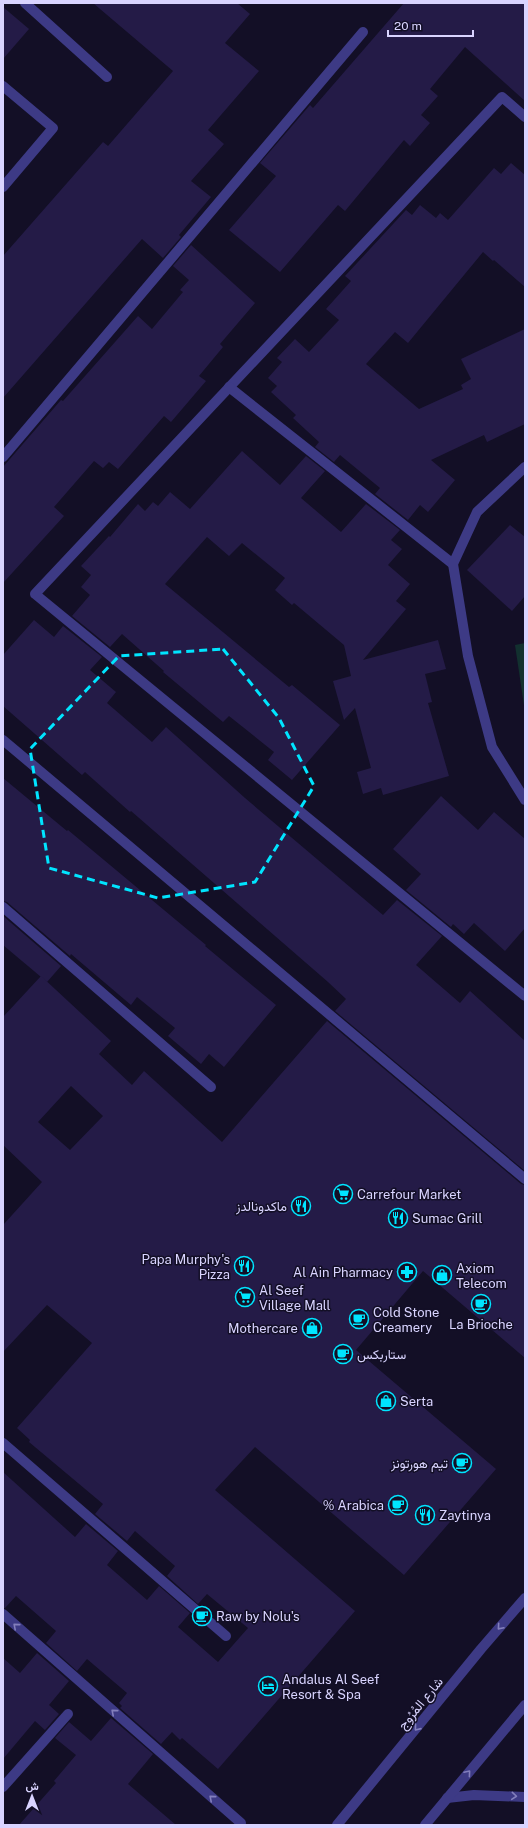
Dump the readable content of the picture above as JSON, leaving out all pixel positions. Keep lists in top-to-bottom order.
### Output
{
  "streets": {
    "street": ["شارع المُرُوج"]
  },
  "places": {
    "supermarket": ["Carrefour Market", "Al Seef Village Mall"],
    "restaurant": [
      "ماكدونالدز",
      "Sumac Grill",
      "Papa Murphy's Pizza",
      "Zaytinya"
    ],
    "pharmacy": ["Al Ain Pharmacy"],
    "shop": ["Axiom Telecom", "Mothercare", "Serta"],
    "cafe": [
      "La Brioche",
      "Cold Stone Creamery",
      "ستاربكس",
      "تيم هورتونز",
      "% Arabica",
      "Raw by Nolu's"
    ],
    "hotel": ["Andalus Al Seef Resort & Spa"]
  },
  "scale_bar": "20 m",
  "north": "top"
}
